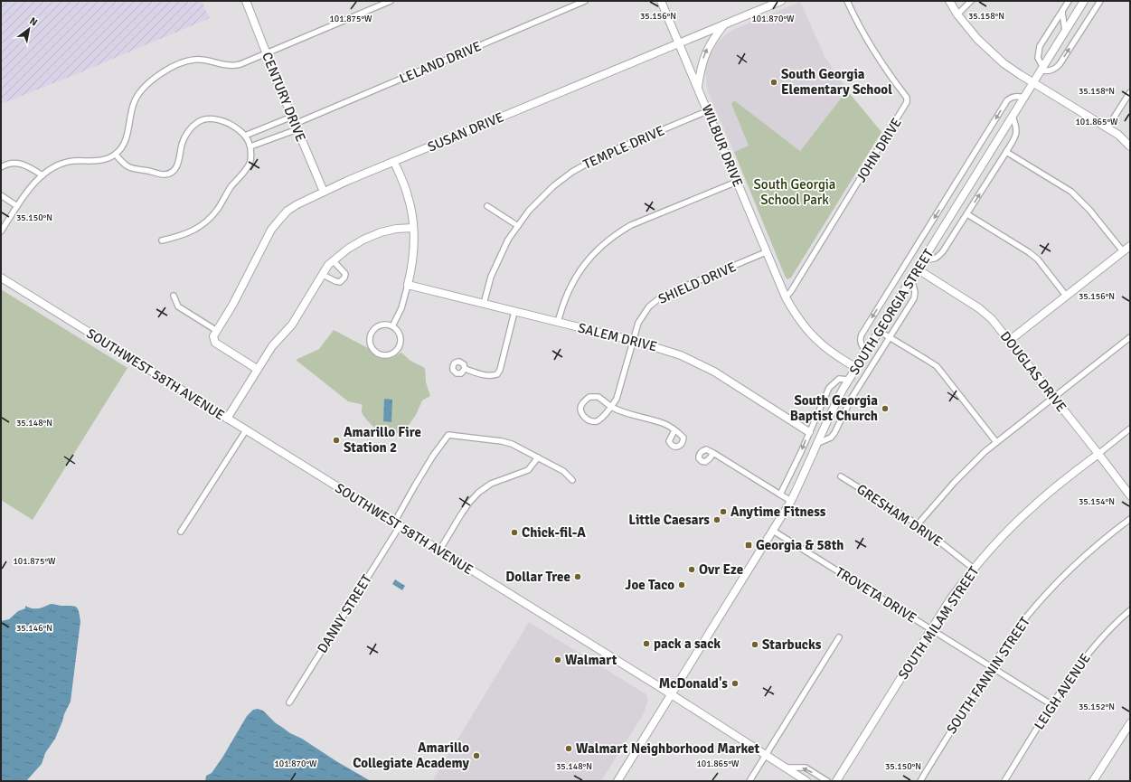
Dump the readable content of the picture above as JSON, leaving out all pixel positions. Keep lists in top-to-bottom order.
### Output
{
  "streets": {
    "main road": [
      "CENTURY DRIVE",
      "SUSAN DRIVE",
      "WILBUR DRIVE",
      "SOUTH GEORGIA STREET",
      "SALEM DRIVE",
      "DOUGLAS DRIVE",
      "SOUTHWEST 58TH AVENUE",
      "SOUTH MILAM STREET"
    ],
    "street": [
      "LELAND DRIVE",
      "TEMPLE DRIVE",
      "JOHN DRIVE",
      "SHIELD DRIVE",
      "GRESHAM DRIVE",
      "TROVETA DRIVE",
      "DANNY STREET",
      "SOUTH FANNIN STREET",
      "LEIGH AVENUE"
    ]
  },
  "crossings": [
    ["LELAND DRIVE", "CENTURY DRIVE"],
    ["CENTURY DRIVE", "SUSAN DRIVE"],
    ["SUSAN DRIVE", "WILBUR DRIVE"],
    ["WILBUR DRIVE", "TEMPLE DRIVE"],
    ["WILBUR DRIVE", "JOHN DRIVE"],
    ["WILBUR DRIVE", "SHIELD DRIVE"],
    ["WILBUR DRIVE", "SOUTH GEORGIA STREET"],
    ["TEMPLE DRIVE", "SALEM DRIVE"],
    ["SHIELD DRIVE", "SALEM DRIVE"],
    ["SOUTH GEORGIA STREET", "DOUGLAS DRIVE"],
    ["SOUTH GEORGIA STREET", "SOUTHWEST 58TH AVENUE"],
    ["SOUTH GEORGIA STREET", "TROVETA DRIVE"],
    ["DOUGLAS DRIVE", "SOUTH MILAM STREET"],
    ["SOUTHWEST 58TH AVENUE", "DANNY STREET"],
    ["GRESHAM DRIVE", "SOUTH MILAM STREET"],
    ["TROVETA DRIVE", "SOUTH MILAM STREET"],
    ["TROVETA DRIVE", "SOUTH FANNIN STREET"],
    ["TROVETA DRIVE", "LEIGH AVENUE"]
  ],
  "parks": ["South Georgia School Park"],
  "places": {
    "other": [
      "South Georgia Elementary School",
      "South Georgia Baptist Church",
      "Amarillo Fire Station 2",
      "Anytime Fitness",
      "Little Caesars",
      "Chick-fil-A",
      "Ovr Eze",
      "Dollar Tree",
      "Joe Taco",
      "pack a sack",
      "Starbucks",
      "Walmart",
      "McDonald's",
      "Walmart Neighborhood Market",
      "Amarillo Collegiate Academy"
    ],
    "transit": ["Georgia & 58th"]
  },
  "north": "top right",
  "coordinates": [
    "35.156°N",
    "35.158°N",
    "101.875°W",
    "101.870°W",
    "101.865°W",
    "35.150°N",
    "35.148°N",
    "35.154°N",
    "35.146°N",
    "35.152°N"
  ]
}
